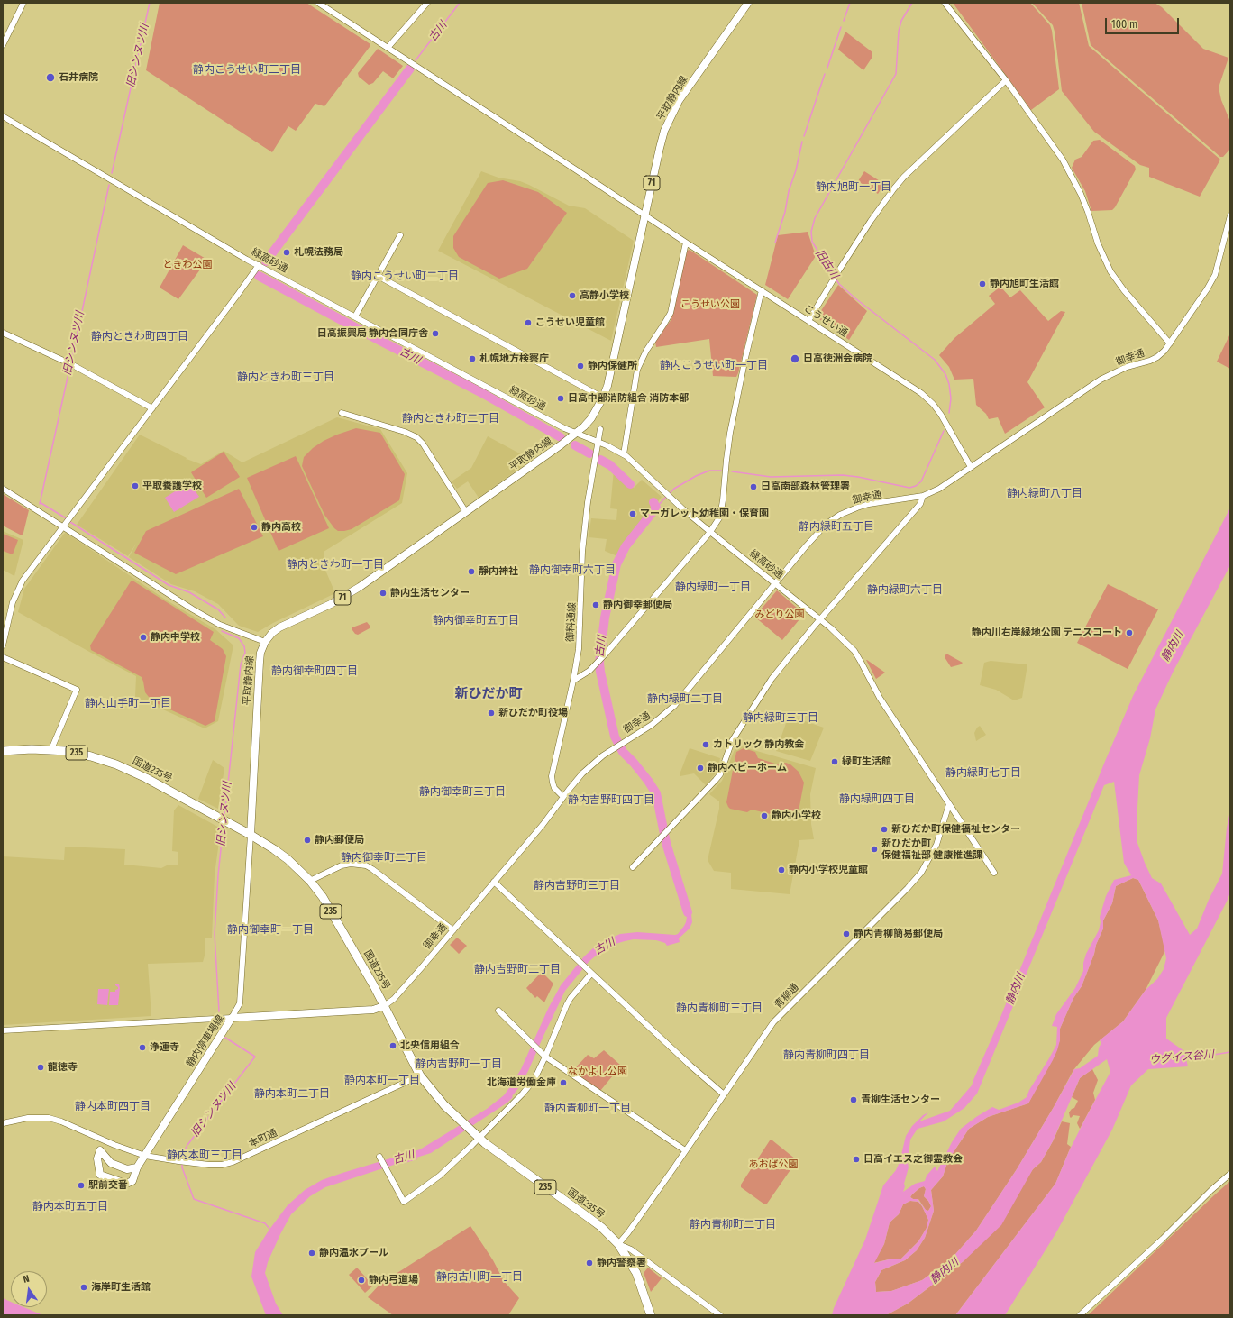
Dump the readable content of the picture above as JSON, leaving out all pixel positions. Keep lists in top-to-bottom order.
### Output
{
  "streets": {
    "highway": ["235", "国道235号"],
    "main road": ["平取静内線", "71", "静内停車場線"],
    "street": [
      "緑高砂通",
      "こうせい通",
      "御幸通",
      "御料通線",
      "青柳通",
      "本町通"
    ]
  },
  "crossings": [
    ["平取静内線", "緑高砂通"],
    ["平取静内線", "こうせい通"],
    ["平取静内線", "国道235号"],
    ["緑高砂通", "御幸通"],
    ["緑高砂通", "御料通線"],
    ["緑高砂通", "青柳通"],
    ["こうせい通", "御幸通"],
    ["御幸通", "御料通線"],
    ["御幸通", "国道235号"],
    ["御幸通", "静内停車場線"],
    ["国道235号", "青柳通"],
    ["国道235号", "静内停車場線"],
    ["国道235号", "本町通"],
    ["静内停車場線", "本町通"]
  ],
  "districts": [
    "静内こうせい町三丁目",
    "静内旭町一丁目",
    "静内こうせい町二丁目",
    "静内ときわ町四丁目",
    "静内こうせい町一丁目",
    "静内ときわ町三丁目",
    "静内ときわ町二丁目",
    "静内緑町八丁目",
    "静内緑町五丁目",
    "静内ときわ町一丁目",
    "静内御幸町六丁目",
    "静内緑町一丁目",
    "静内緑町六丁目",
    "静内御幸町五丁目",
    "静内御幸町四丁目",
    "新ひだか町",
    "静内緑町二丁目",
    "静内山手町一丁目",
    "静内緑町三丁目",
    "静内緑町七丁目",
    "静内御幸町三丁目",
    "静内緑町四丁目",
    "静内吉野町四丁目",
    "静内御幸町二丁目",
    "静内吉野町三丁目",
    "静内御幸町一丁目",
    "静内吉野町二丁目",
    "静内青柳町三丁目",
    "静内青柳町四丁目",
    "静内吉野町一丁目",
    "静内本町一丁目",
    "静内本町二丁目",
    "静内本町四丁目",
    "静内青柳町一丁目",
    "静内本町三丁目",
    "静内本町五丁目",
    "静内青柳町二丁目",
    "静内古川町一丁目"
  ],
  "water": [
    "古川",
    "旧シンヌツ川",
    "旧古川",
    "静内川",
    "ウグイス谷川"
  ],
  "parks": [
    "ときわ公園",
    "こうせい公園",
    "みどり公園",
    "なかよし公園",
    "あおば公園"
  ],
  "places": [
    "石井病院",
    "札幌法務局",
    "静内旭町生活館",
    "高静小学校",
    "こうせい児童館",
    "日高振興局 静内合同庁舎",
    "札幌地方検察庁",
    "日高徳洲会病院",
    "静内保健所",
    "日高中部消防組合 消防本部",
    "平取養護学校",
    "日高南部森林管理署",
    "マーガレット幼稚園・保育園",
    "静内高校",
    "靜内神社",
    "静内生活センター",
    "静内御幸郵便局",
    "静内川右岸緑地公園 テニスコート",
    "静内中学校",
    "新ひだか町役場",
    "カトリック 静内教会",
    "緑町生活館",
    "静内ベビーホーム",
    "静内小学校",
    "新ひだか町保健福祉センター",
    "静内郵便局",
    "新ひだか町 保健福祉部 健康推進課",
    "静内小学校児童館",
    "静内青柳簡易郵便局",
    "北央信用組合",
    "浄運寺",
    "龍徳寺",
    "北海道労働金庫",
    "青柳生活センター",
    "日高イエス之御霊教会",
    "駅前交番",
    "静内温水プール",
    "静内警察署",
    "静内弓道場",
    "海岸町生活館"
  ],
  "scale_bar": "100 m",
  "north": "top"
}
